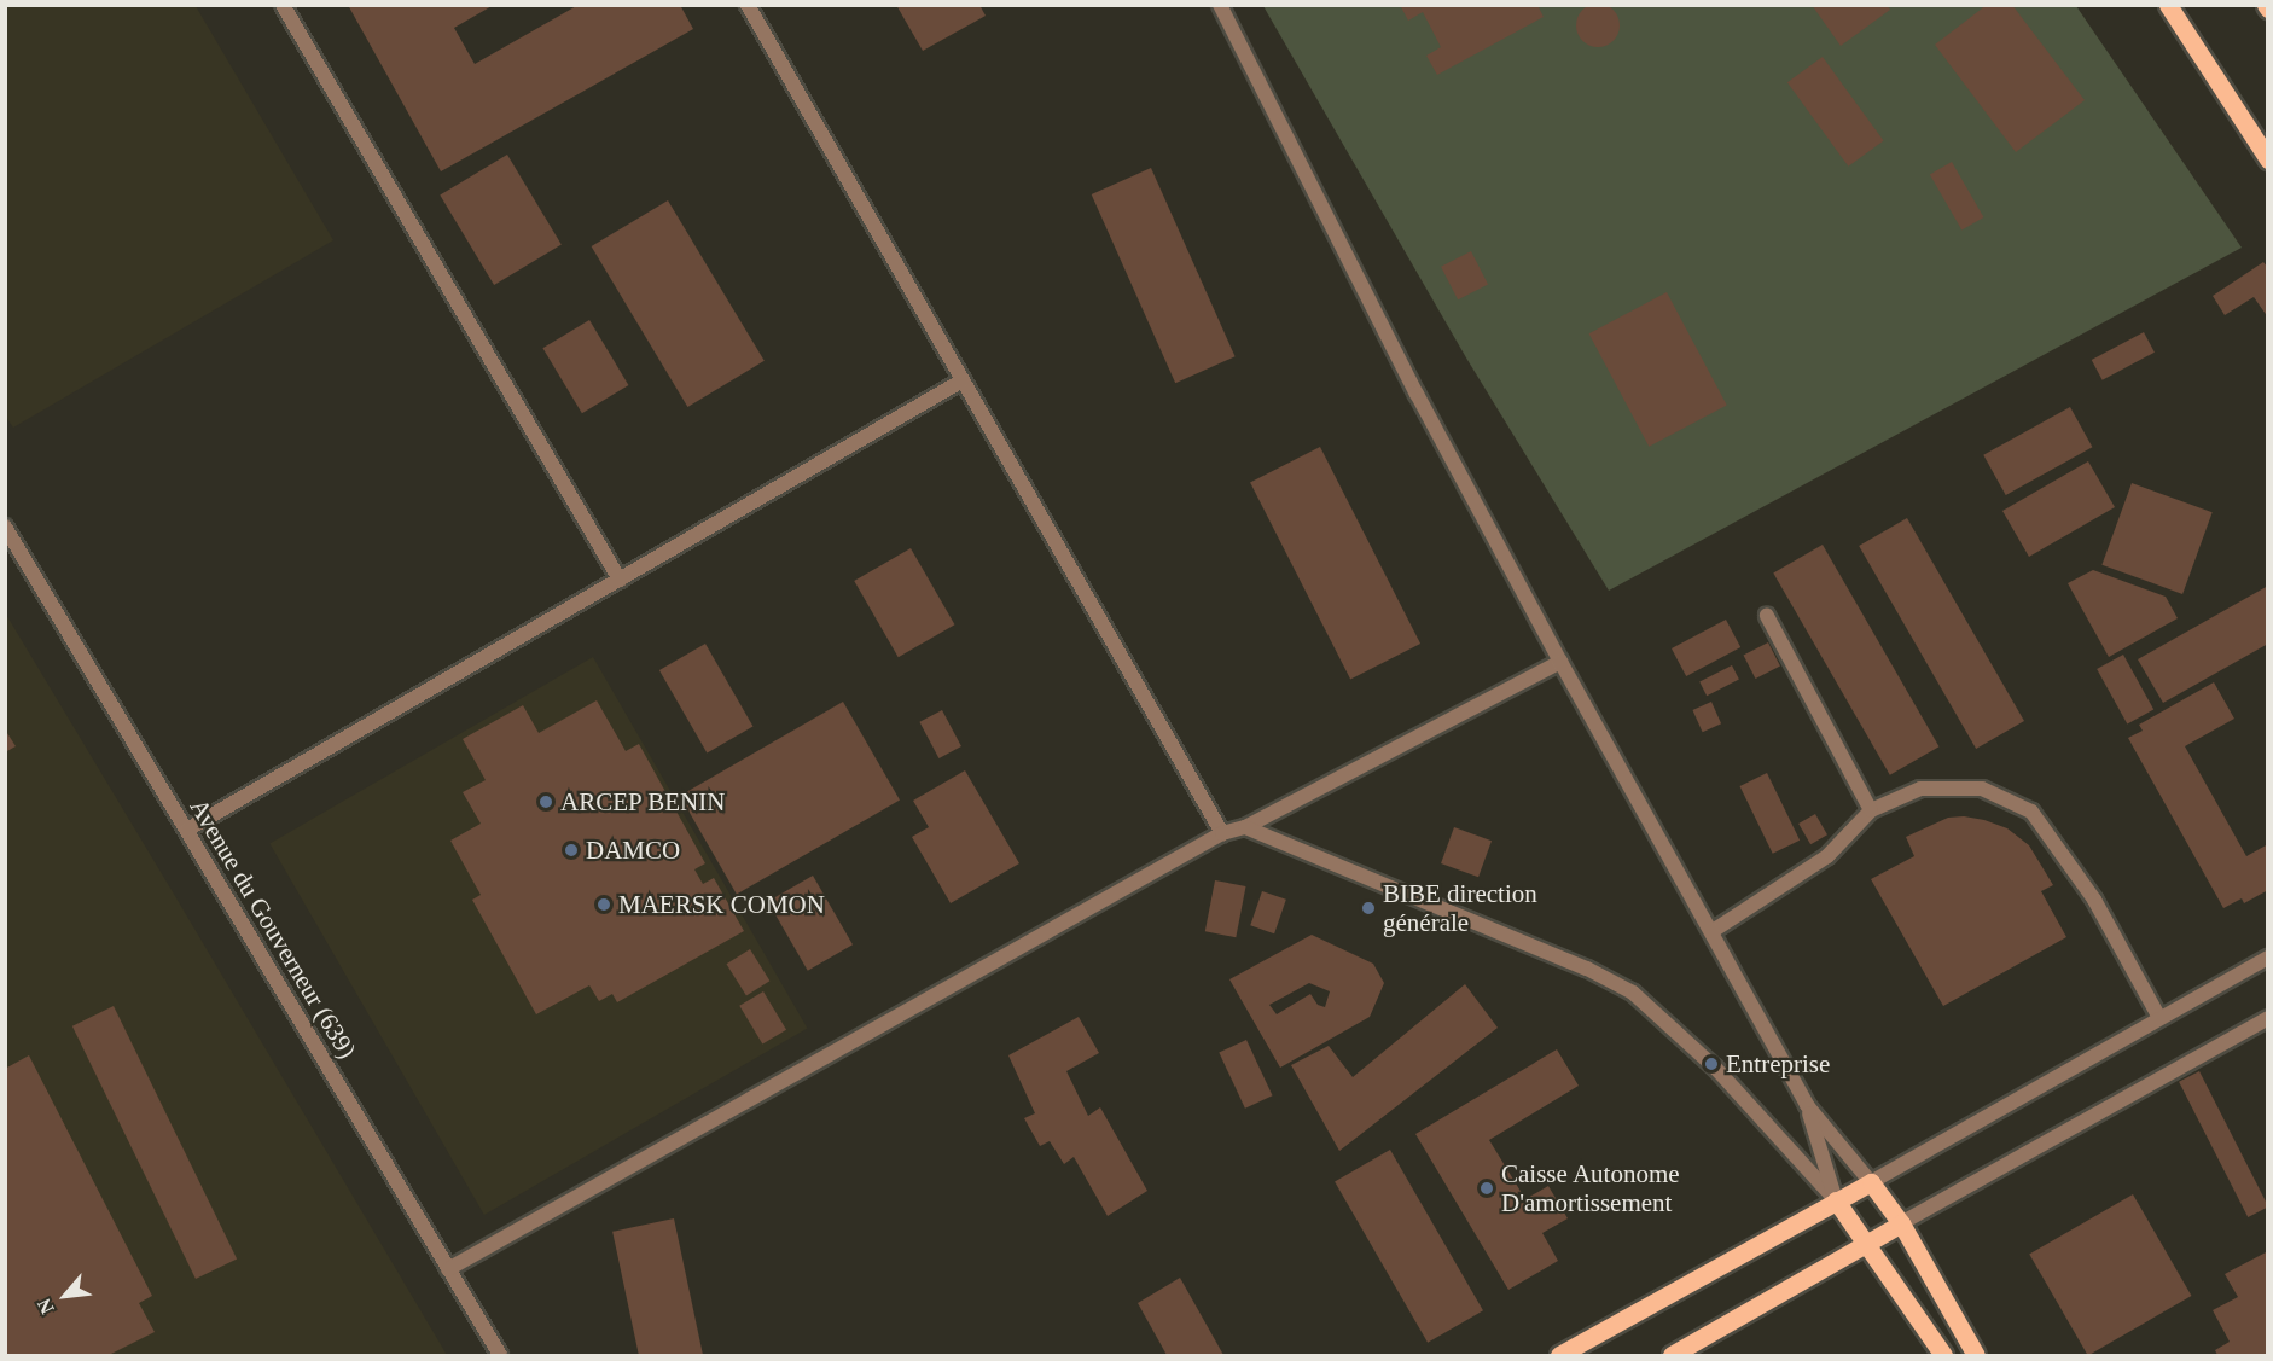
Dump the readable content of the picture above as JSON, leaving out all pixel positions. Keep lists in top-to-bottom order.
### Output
{
  "streets": {
    "street": ["Avenue du Gouverneur (639)"]
  },
  "places": [
    "ARCEP BENIN",
    "DAMCO",
    "MAERSK COMON",
    "BIBE direction générale",
    "Entreprise",
    "Caisse Autonome D'amortissement"
  ],
  "north": "bottom left"
}
